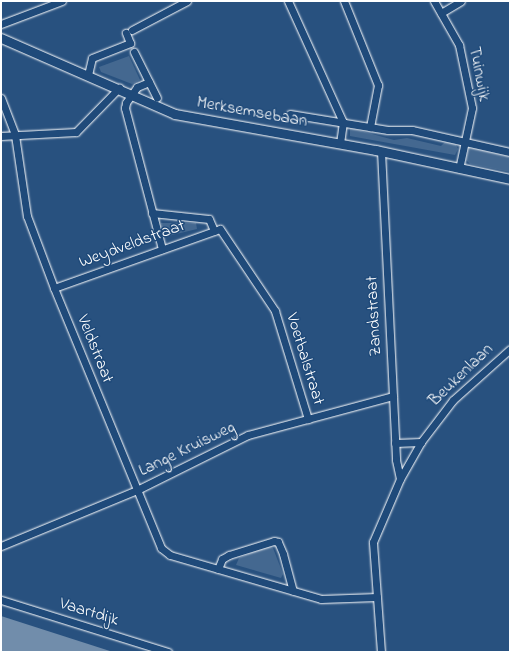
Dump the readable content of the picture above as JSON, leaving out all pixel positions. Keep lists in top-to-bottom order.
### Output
{
  "streets": {
    "main road": ["Merksemsebaan"],
    "street": [
      "Tuinwijk",
      "Weydveldstraat",
      "Zandstraat",
      "Veldstraat",
      "Voetbalstraat",
      "Beukenlaan",
      "Lange Kruisweg",
      "Vaartdijk"
    ]
  },
  "crossings": [
    ["Tuinwijk", "Merksemsebaan"],
    ["Merksemsebaan", "Zandstraat"],
    ["Weydveldstraat", "Veldstraat"],
    ["Weydveldstraat", "Voetbalstraat"],
    ["Zandstraat", "Lange Kruisweg"],
    ["Veldstraat", "Lange Kruisweg"],
    ["Voetbalstraat", "Lange Kruisweg"]
  ]
}
